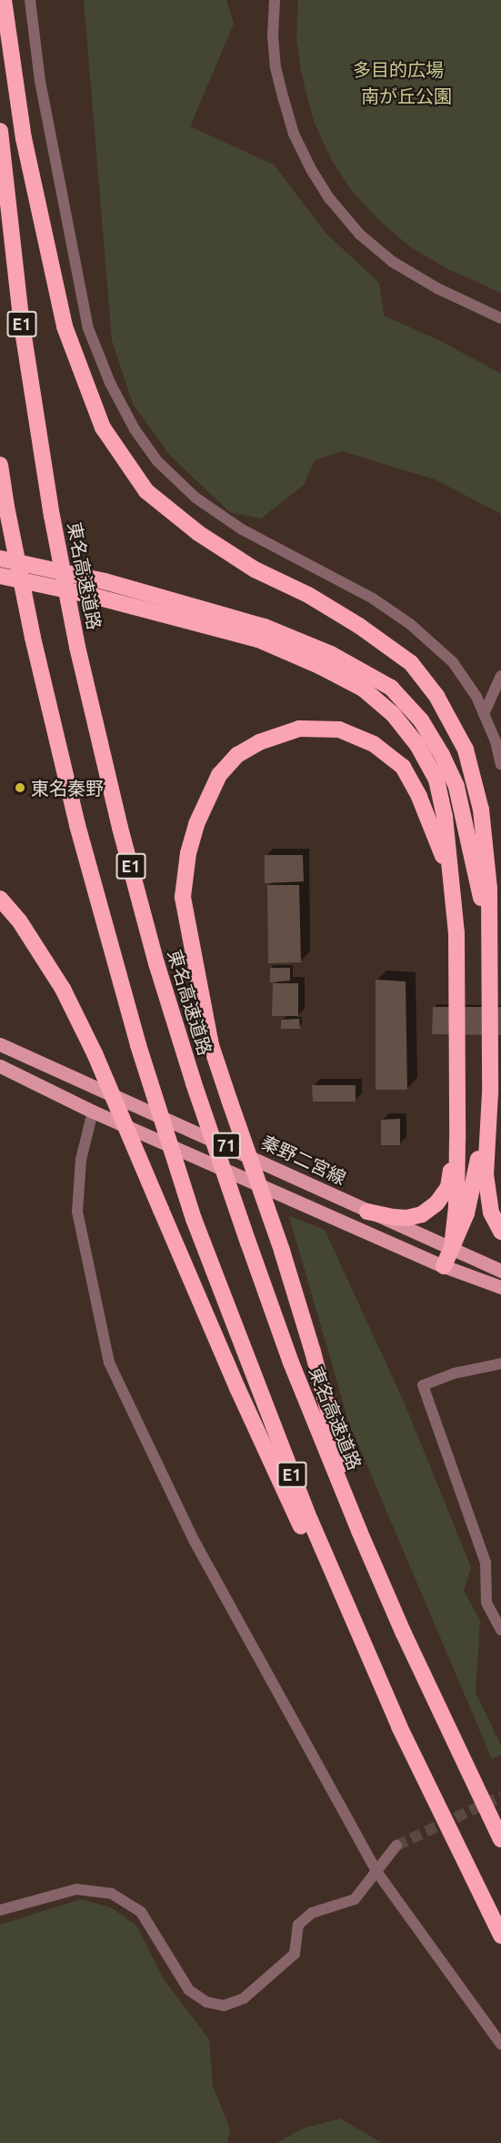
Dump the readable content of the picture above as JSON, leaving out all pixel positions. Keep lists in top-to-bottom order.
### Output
{
  "streets": {
    "highway": ["E1", "東名高速道路"],
    "main road": ["71", "秦野二宮線"]
  },
  "parks": ["多目的広場", "南が丘公園"],
  "places": ["東名秦野"]
}
